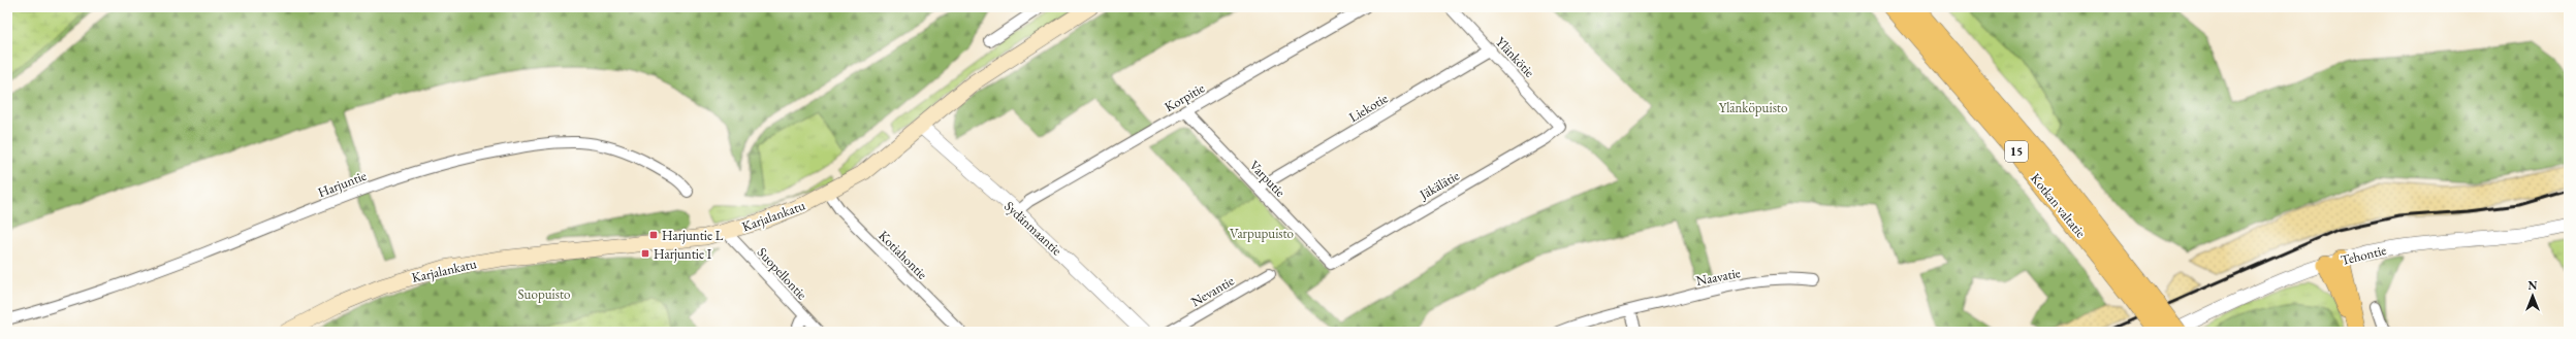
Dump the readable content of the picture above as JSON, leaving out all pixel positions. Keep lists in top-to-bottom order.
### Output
{
  "streets": {
    "highway": ["15", "Kotkan valtatie"],
    "main road": ["Karjalankatu"],
    "street": [
      "Ylänkötie",
      "Korpitie",
      "Liekotie",
      "Varputie",
      "Harjuntie",
      "Jäkälätie",
      "Sydänmaantie",
      "Kotiahontie",
      "Tehontie",
      "Suopellontie",
      "Naavatie",
      "Nevantie"
    ]
  },
  "crossings": [
    ["Ylänkötie", "Liekotie"],
    ["Ylänkötie", "Jäkälätie"],
    ["Korpitie", "Varputie"],
    ["Korpitie", "Sydänmaantie"],
    ["Liekotie", "Varputie"],
    ["Varputie", "Jäkälätie"],
    ["Karjalankatu", "Sydänmaantie"],
    ["Karjalankatu", "Kotiahontie"],
    ["Karjalankatu", "Suopellontie"]
  ],
  "parks": ["Ylänköpuisto", "Varpupuisto", "Suopuisto"],
  "places": {
    "transit": ["Harjuntie L", "Harjuntie I"]
  },
  "north": "top"
}
